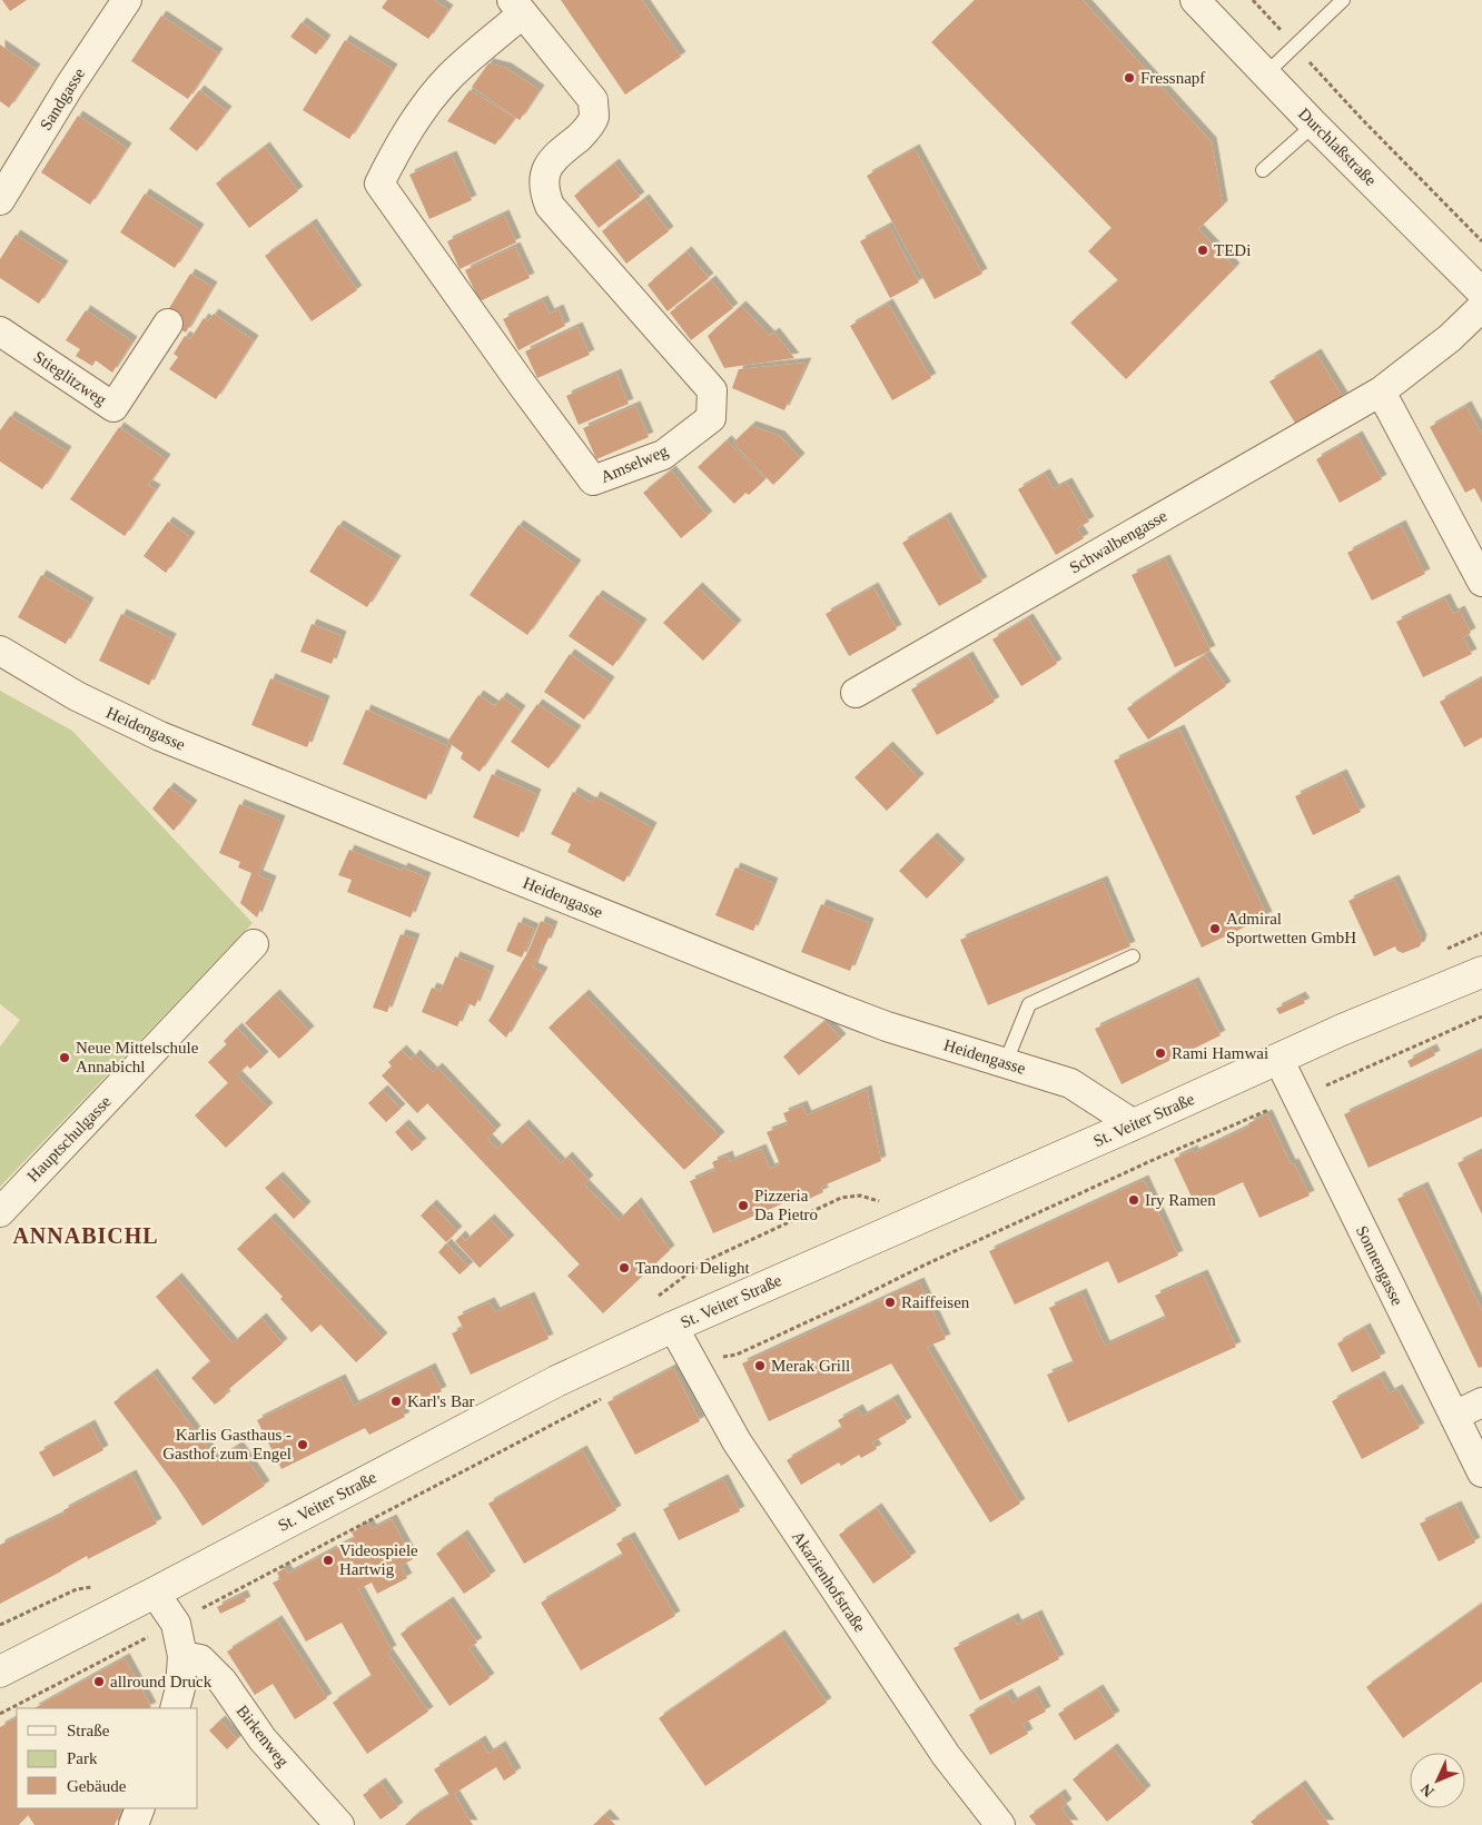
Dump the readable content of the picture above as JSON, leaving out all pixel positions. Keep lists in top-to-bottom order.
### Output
{
  "streets": {
    "main road": ["St. Veiter Straße"],
    "street": [
      "Sandgasse",
      "Durchlaßstraße",
      "Stieglitzweg",
      "Amselweg",
      "Schwalbengasse",
      "Heidengasse",
      "Hauptschulgasse",
      "Sonnengasse",
      "Akazienhofstraße",
      "Birkenweg"
    ]
  },
  "crossings": [
    ["Heidengasse", "St. Veiter Straße"],
    ["St. Veiter Straße", "Sonnengasse"],
    ["St. Veiter Straße", "Akazienhofstraße"]
  ],
  "districts": ["ANNABICHL"],
  "places": [
    "Fressnapf",
    "TEDi",
    "Admiral Sportwetten GmbH",
    "Rami Hamwai",
    "Neue Mittelschule Annabichl",
    "Iry Ramen",
    "Pizzeria Da Pietro",
    "Tandoori Delight",
    "Raiffeisen",
    "Merak Grill",
    "Karl's Bar",
    "Karlis Gasthaus - Gasthof zum Engel",
    "Videospiele Hartwig",
    "allround Druck"
  ],
  "legend": ["Straße", "Park", "Gebäude"],
  "north": "bottom left"
}
